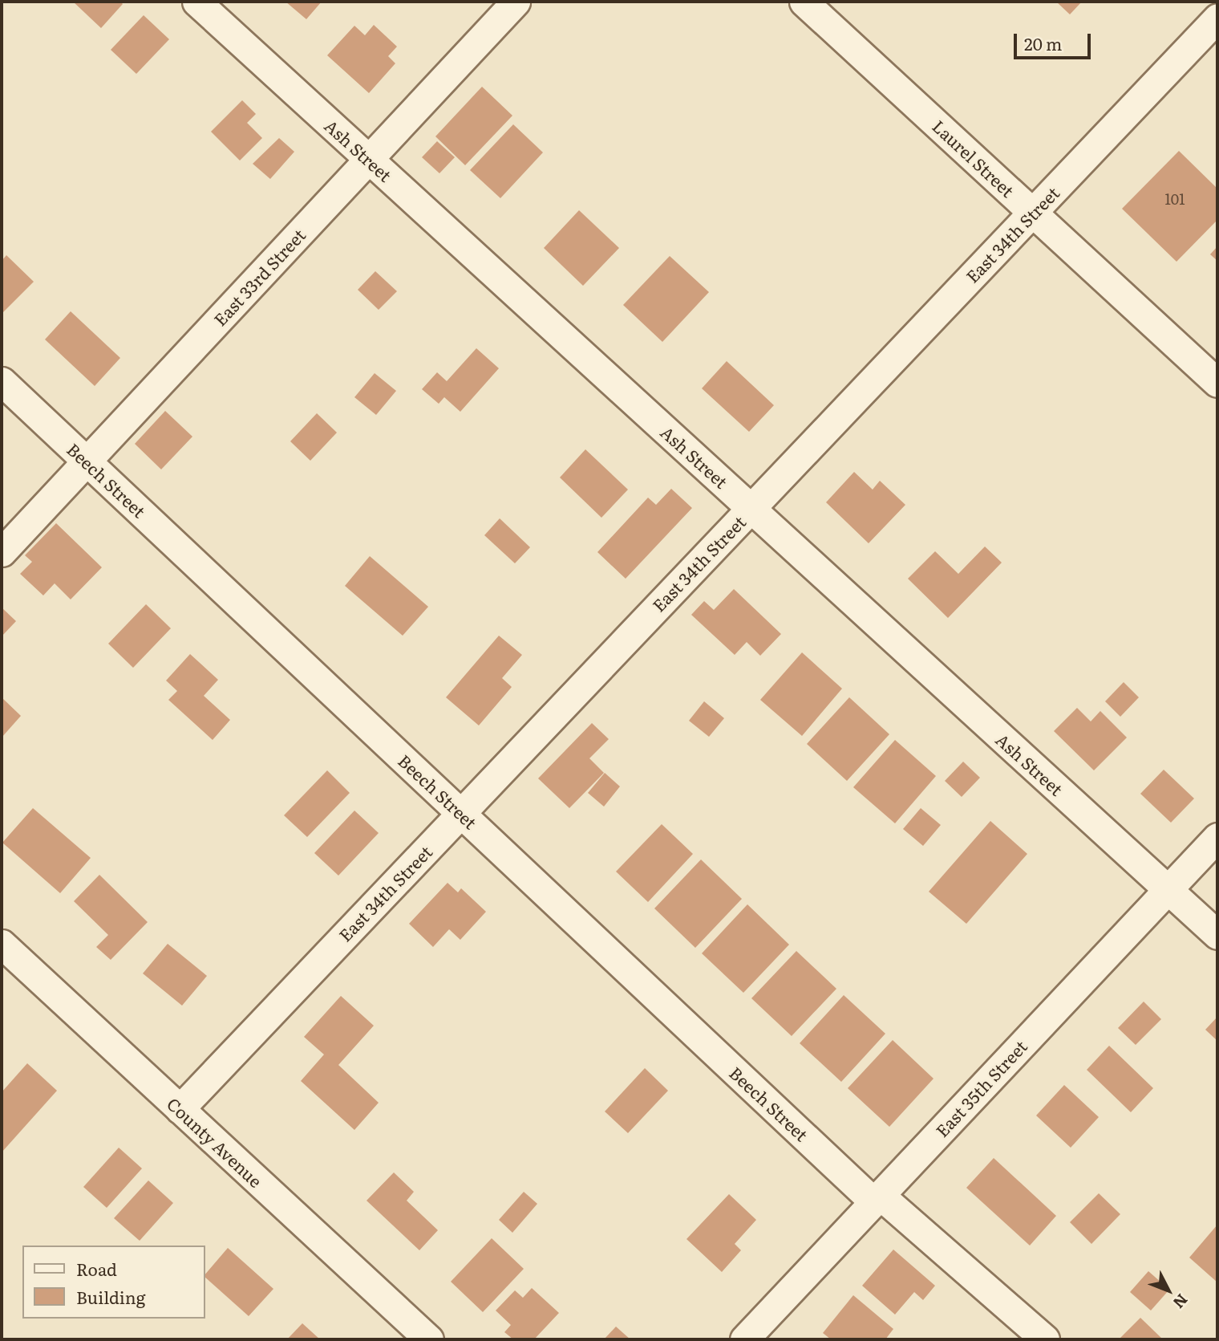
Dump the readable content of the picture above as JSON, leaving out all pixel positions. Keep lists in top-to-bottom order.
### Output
{
  "streets": {
    "street": [
      "Ash Street",
      "Laurel Street",
      "East 34th Street",
      "East 33rd Street",
      "Beech Street",
      "East 35th Street",
      "County Avenue"
    ]
  },
  "crossings": [
    ["Ash Street", "East 34th Street"],
    ["Ash Street", "East 33rd Street"],
    ["Ash Street", "East 35th Street"],
    ["Laurel Street", "East 34th Street"],
    ["East 34th Street", "Beech Street"],
    ["East 34th Street", "County Avenue"],
    ["East 33rd Street", "Beech Street"],
    ["Beech Street", "East 35th Street"]
  ],
  "house_numbers": ["101"],
  "legend": ["Road", "Building"],
  "scale_bar": "20 m",
  "north": "bottom right"
}
